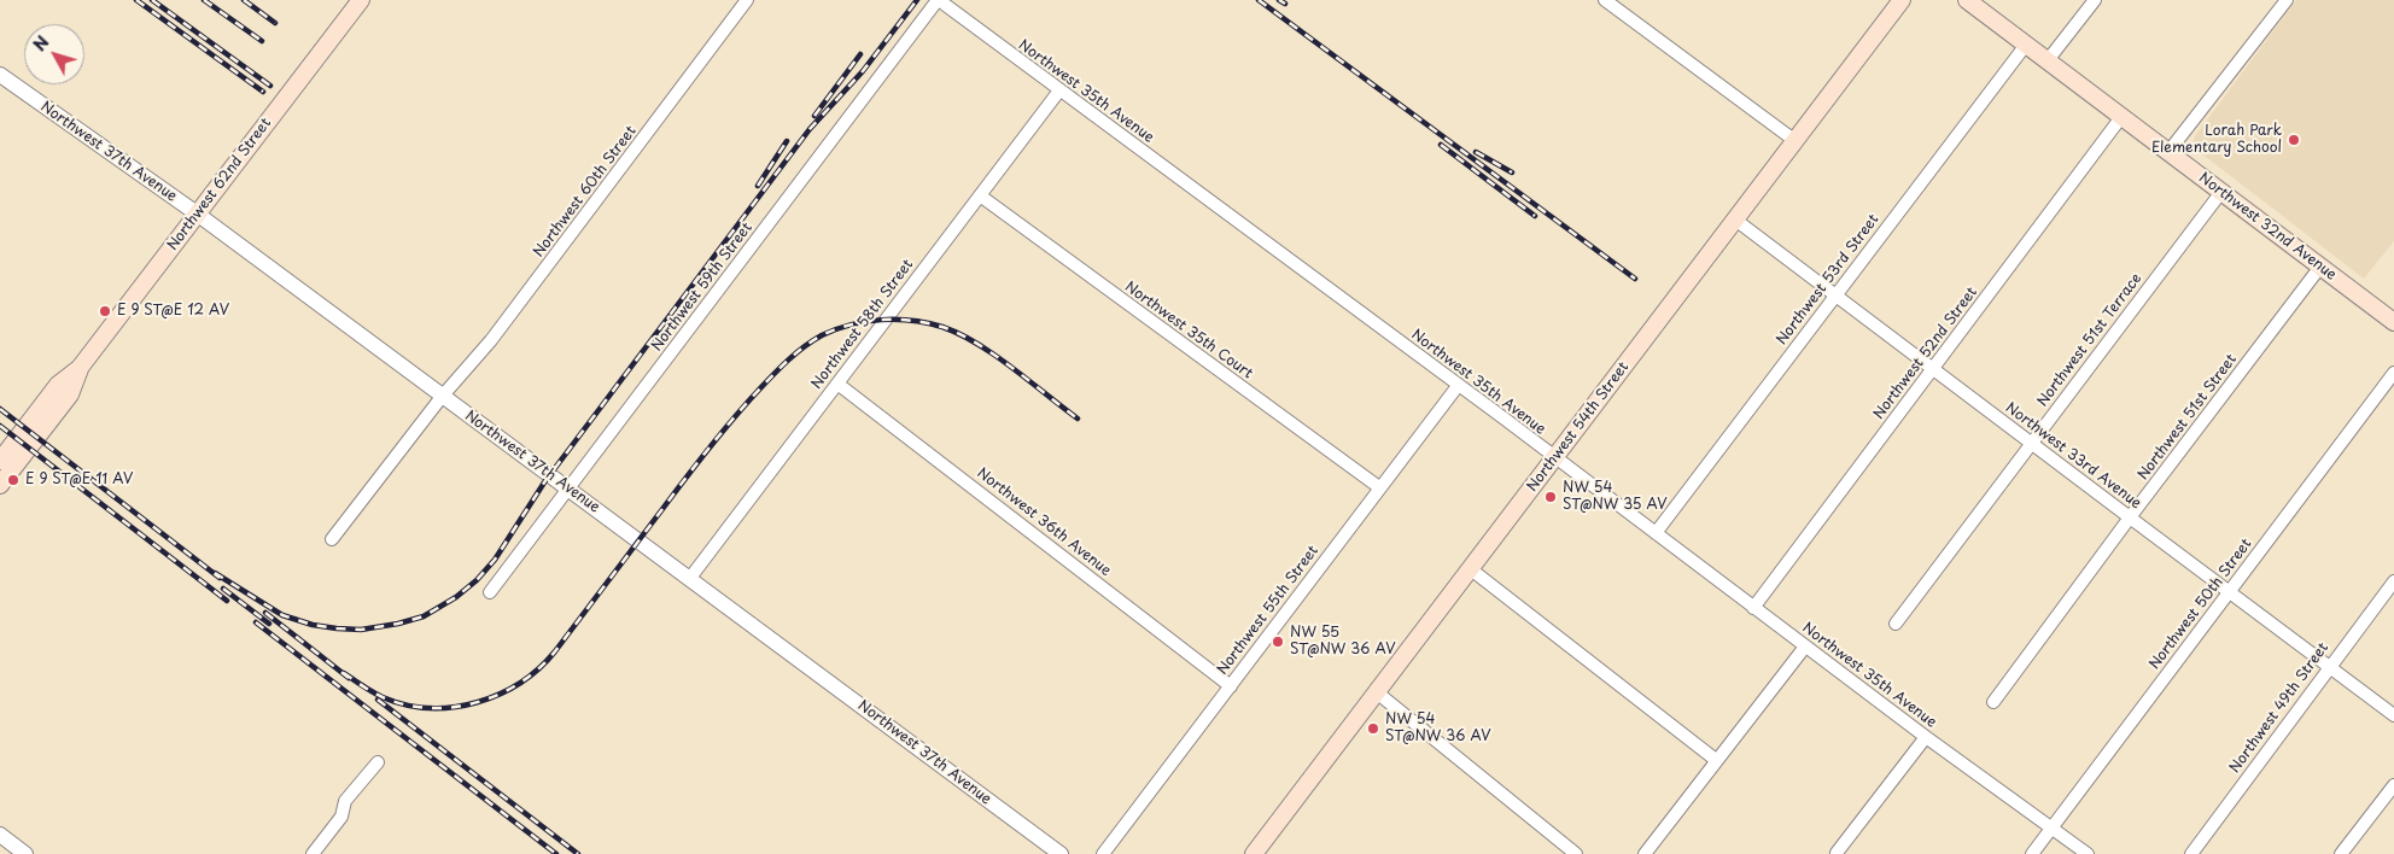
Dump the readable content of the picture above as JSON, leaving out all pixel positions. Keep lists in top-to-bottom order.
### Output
{
  "streets": {
    "main road": ["Northwest 62nd Street", "Northwest 32nd Avenue", "Northwest 54th Street"],
    "street": [
      "Northwest 35th Avenue",
      "Northwest 37th Avenue",
      "Northwest 60th Street",
      "Northwest 53rd Street",
      "Northwest 59th Street",
      "Northwest 58th Street",
      "Northwest 35th Court",
      "Northwest 51st Terrace",
      "Northwest 52nd Street",
      "Northwest 51st Street",
      "Northwest 33rd Avenue",
      "Northwest 36th Avenue",
      "Northwest 50th Street",
      "Northwest 55th Street",
      "Northwest 49th Street"
    ]
  },
  "crossings": [
    ["Northwest 35th Avenue", "Northwest 53rd Street"],
    ["Northwest 35th Avenue", "Northwest 59th Street"],
    ["Northwest 35th Avenue", "Northwest 58th Street"],
    ["Northwest 35th Avenue", "Northwest 52nd Street"],
    ["Northwest 35th Avenue", "Northwest 54th Street"],
    ["Northwest 35th Avenue", "Northwest 50th Street"],
    ["Northwest 35th Avenue", "Northwest 55th Street"],
    ["Northwest 37th Avenue", "Northwest 62nd Street"],
    ["Northwest 37th Avenue", "Northwest 60th Street"],
    ["Northwest 37th Avenue", "Northwest 59th Street"],
    ["Northwest 37th Avenue", "Northwest 58th Street"],
    ["Northwest 32nd Avenue", "Northwest 53rd Street"],
    ["Northwest 32nd Avenue", "Northwest 51st Terrace"],
    ["Northwest 32nd Avenue", "Northwest 52nd Street"],
    ["Northwest 32nd Avenue", "Northwest 51st Street"],
    ["Northwest 53rd Street", "Northwest 33rd Avenue"],
    ["Northwest 58th Street", "Northwest 35th Court"],
    ["Northwest 58th Street", "Northwest 36th Avenue"],
    ["Northwest 35th Court", "Northwest 55th Street"],
    ["Northwest 51st Terrace", "Northwest 33rd Avenue"],
    ["Northwest 52nd Street", "Northwest 33rd Avenue"],
    ["Northwest 51st Street", "Northwest 33rd Avenue"],
    ["Northwest 54th Street", "Northwest 33rd Avenue"],
    ["Northwest 33rd Avenue", "Northwest 50th Street"],
    ["Northwest 33rd Avenue", "Northwest 49th Street"],
    ["Northwest 36th Avenue", "Northwest 55th Street"]
  ],
  "places": [
    "Lorah Park Elementary School",
    "E 9 ST@E 12 AV",
    "E 9 ST@E 11 AV",
    "NW 54 ST@NW 35 AV",
    "NW 55 ST@NW 36 AV",
    "NW 54 ST@NW 36 AV"
  ],
  "north": "top left"
}
